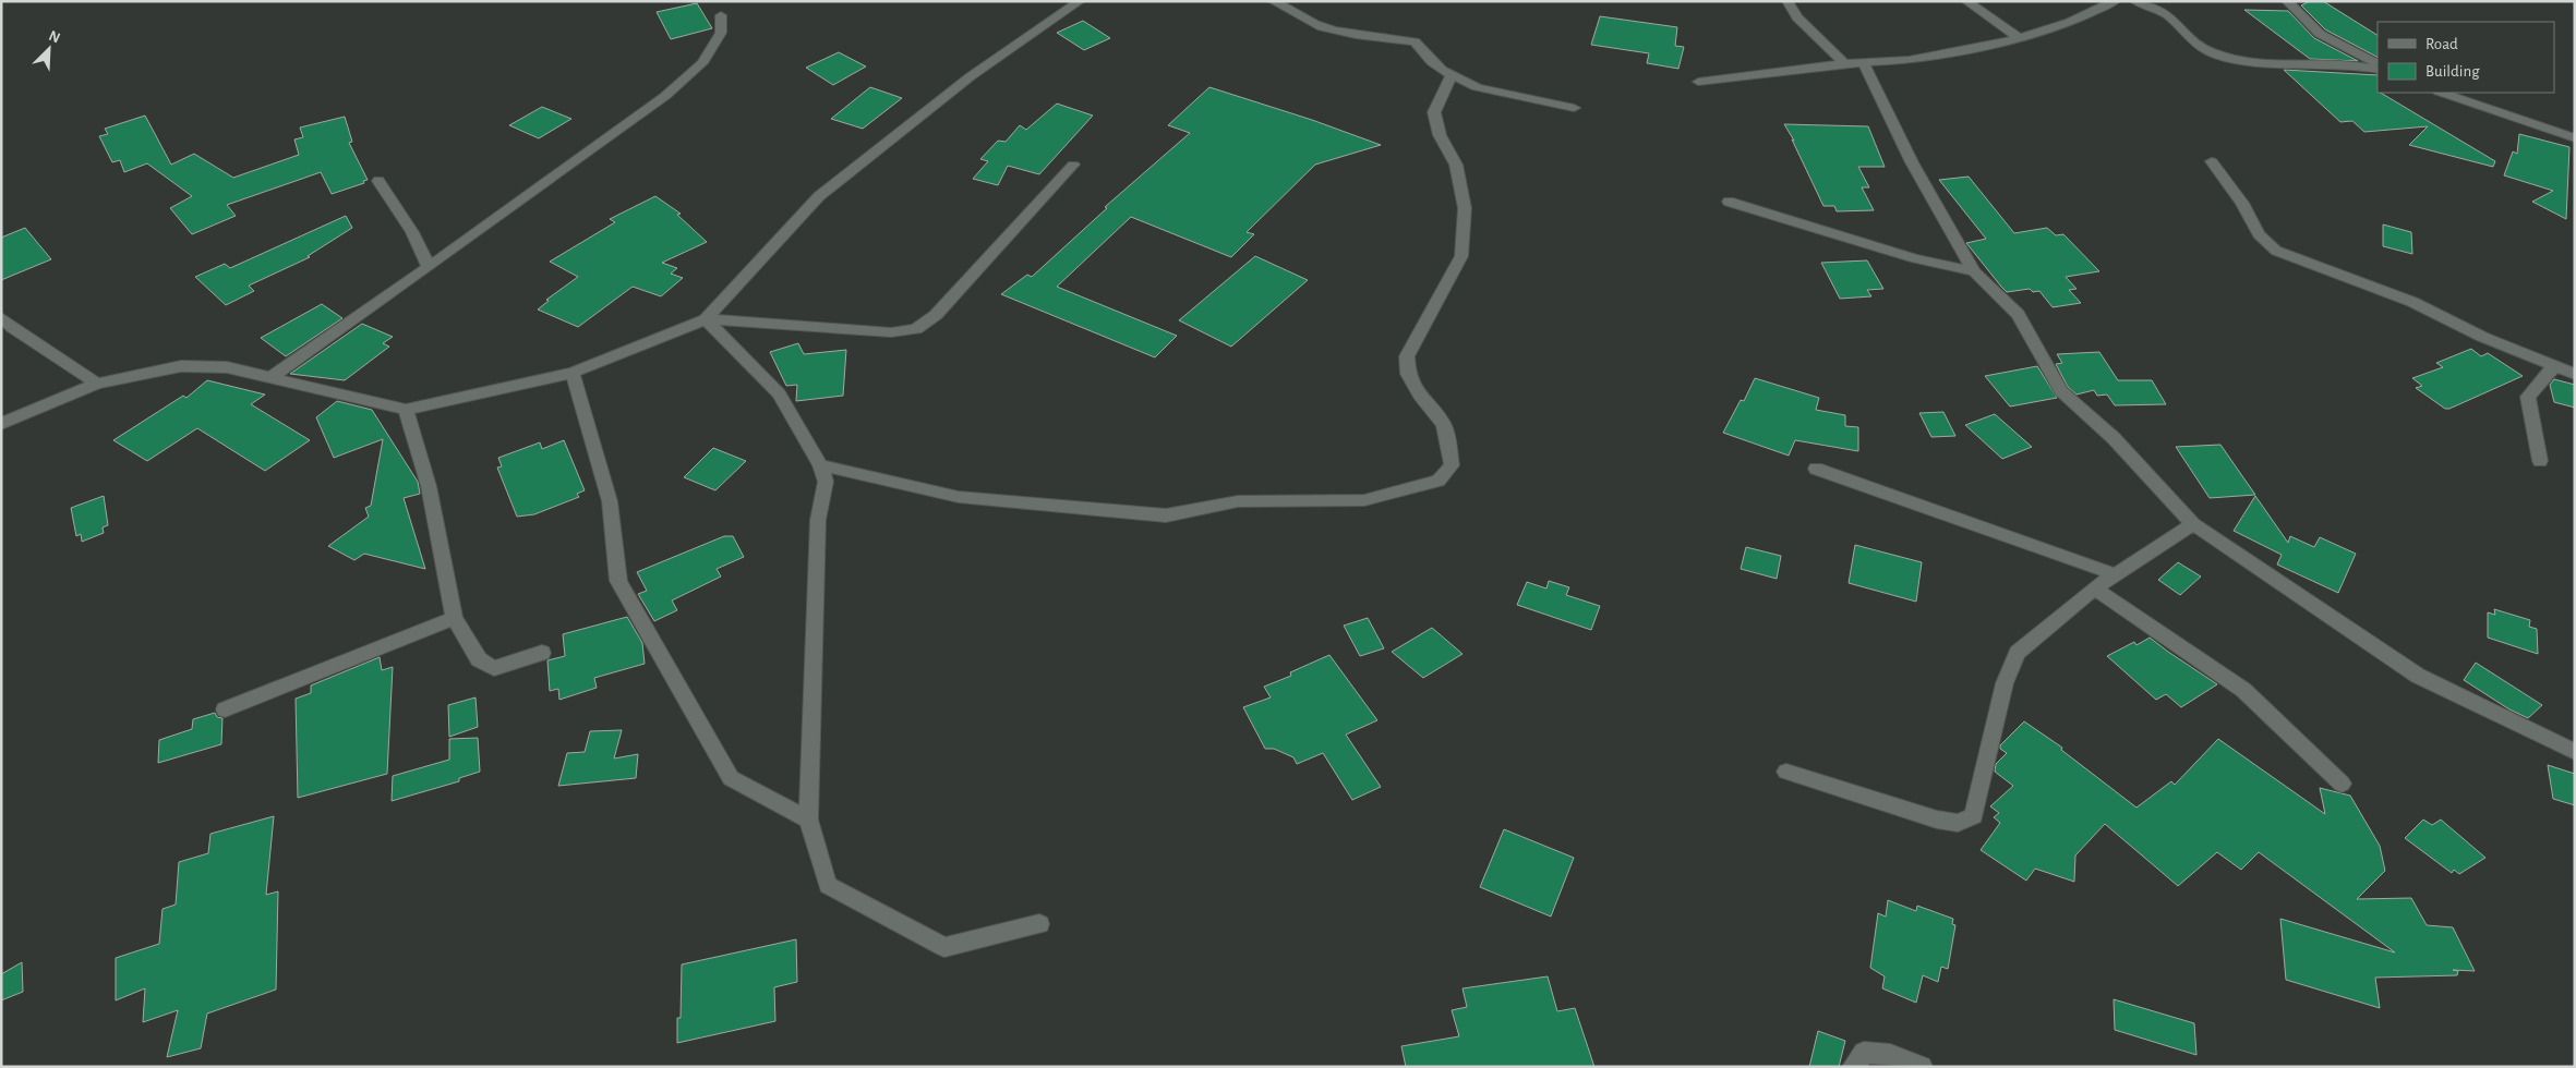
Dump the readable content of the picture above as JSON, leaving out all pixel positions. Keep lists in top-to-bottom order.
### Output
{
  "legend": ["Road", "Building"],
  "north": "top right"
}
